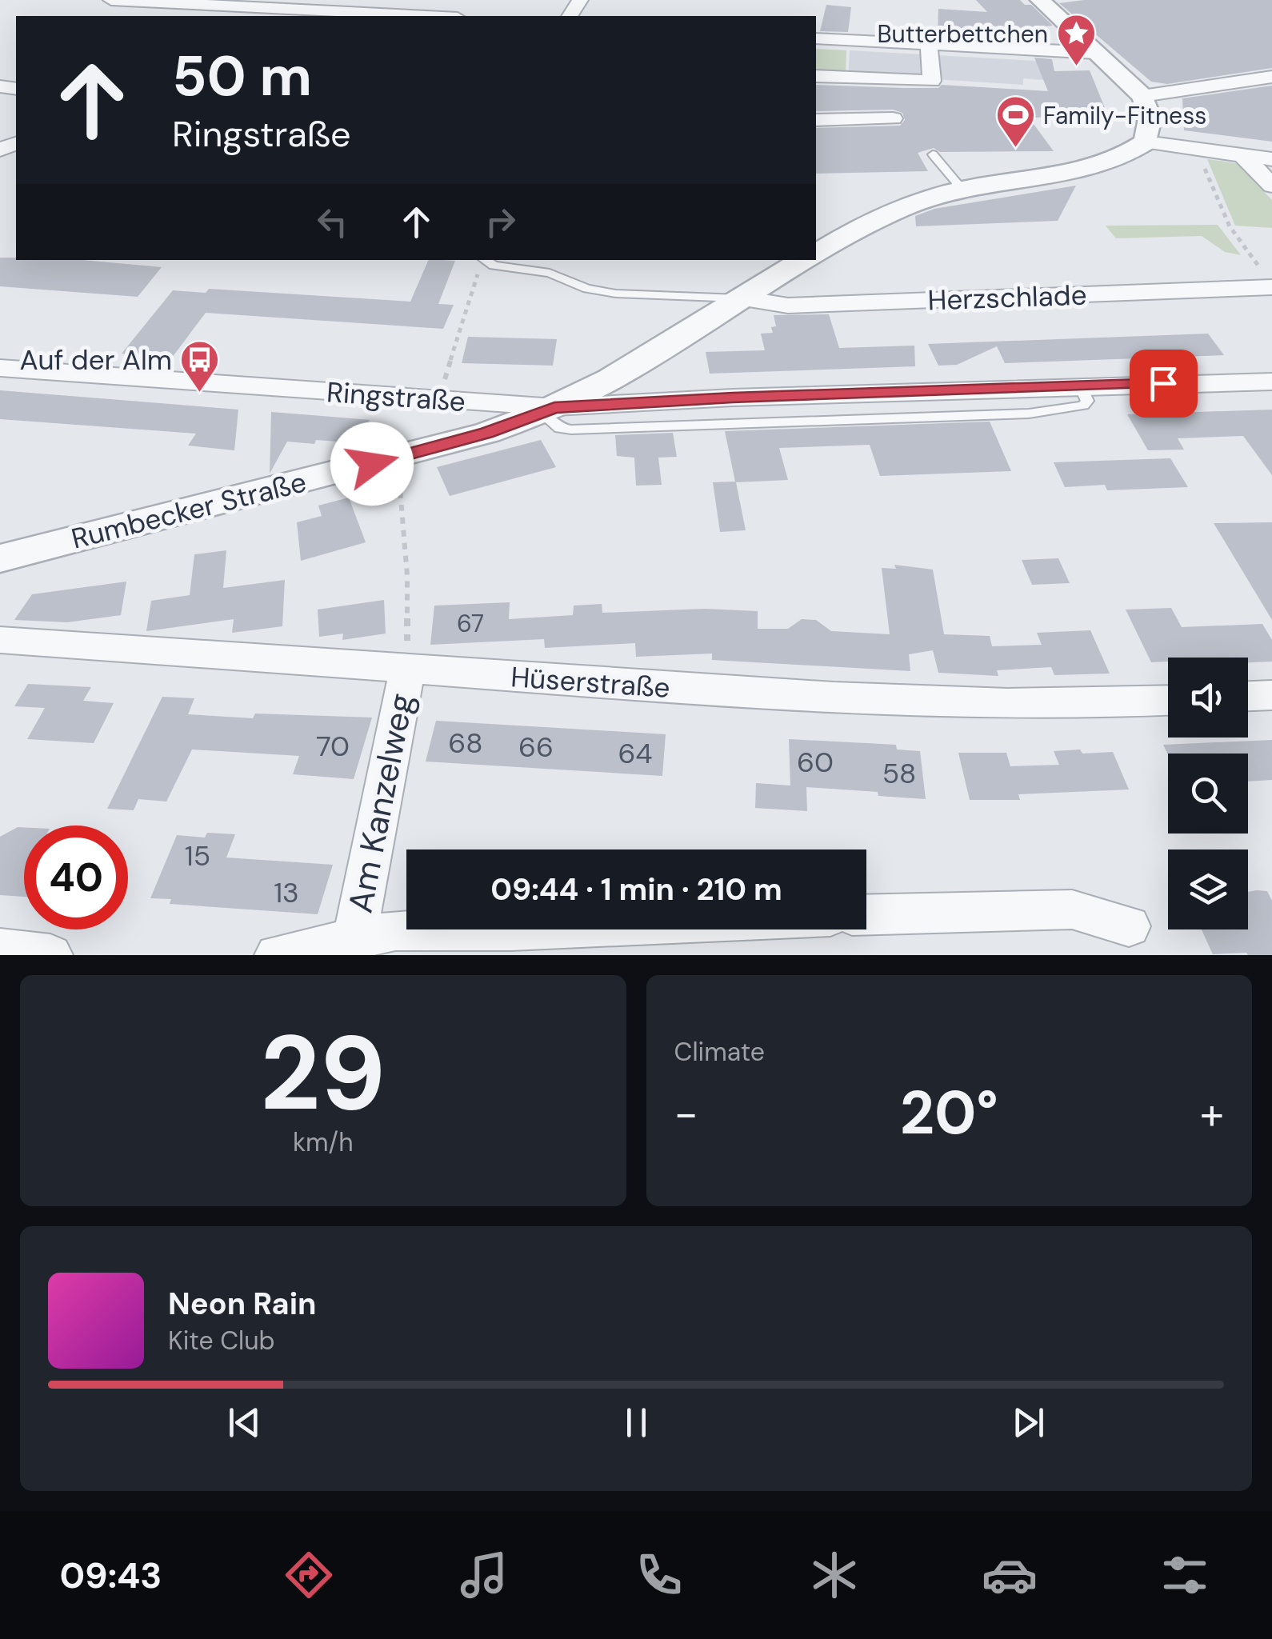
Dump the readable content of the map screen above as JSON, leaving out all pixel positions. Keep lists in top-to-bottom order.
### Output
{
  "streets": {
    "street": [
      "Herzschlade",
      "Ringstraße",
      "Rumbecker Straße",
      "Hüserstraße",
      "Am Kanzelweg"
    ]
  },
  "crossings": [
    ["Herzschlade", "Rumbecker Straße"],
    ["Ringstraße", "Rumbecker Straße"],
    ["Hüserstraße", "Am Kanzelweg"]
  ],
  "places": {
    "place": ["Butterbettchen"],
    "sports": ["Family-Fitness"],
    "bus stop": ["Auf der Alm"]
  },
  "house_numbers": [
    "67",
    "68",
    "70",
    "66",
    "64",
    "60",
    "58",
    "15",
    "13"
  ],
  "page": {
    "turn": ["50 m", "Ringstraße"],
    "limit": "40",
    "trip": "09:44 · 1 min · 210 m",
    "tile": [
      ["29", "km/h"],
      "Climate"
    ],
    "heat": ["−", "20°", "+"],
    "song": ["Neon Rain", "Kite Club"],
    "tabs": "09:43"
  }
}
